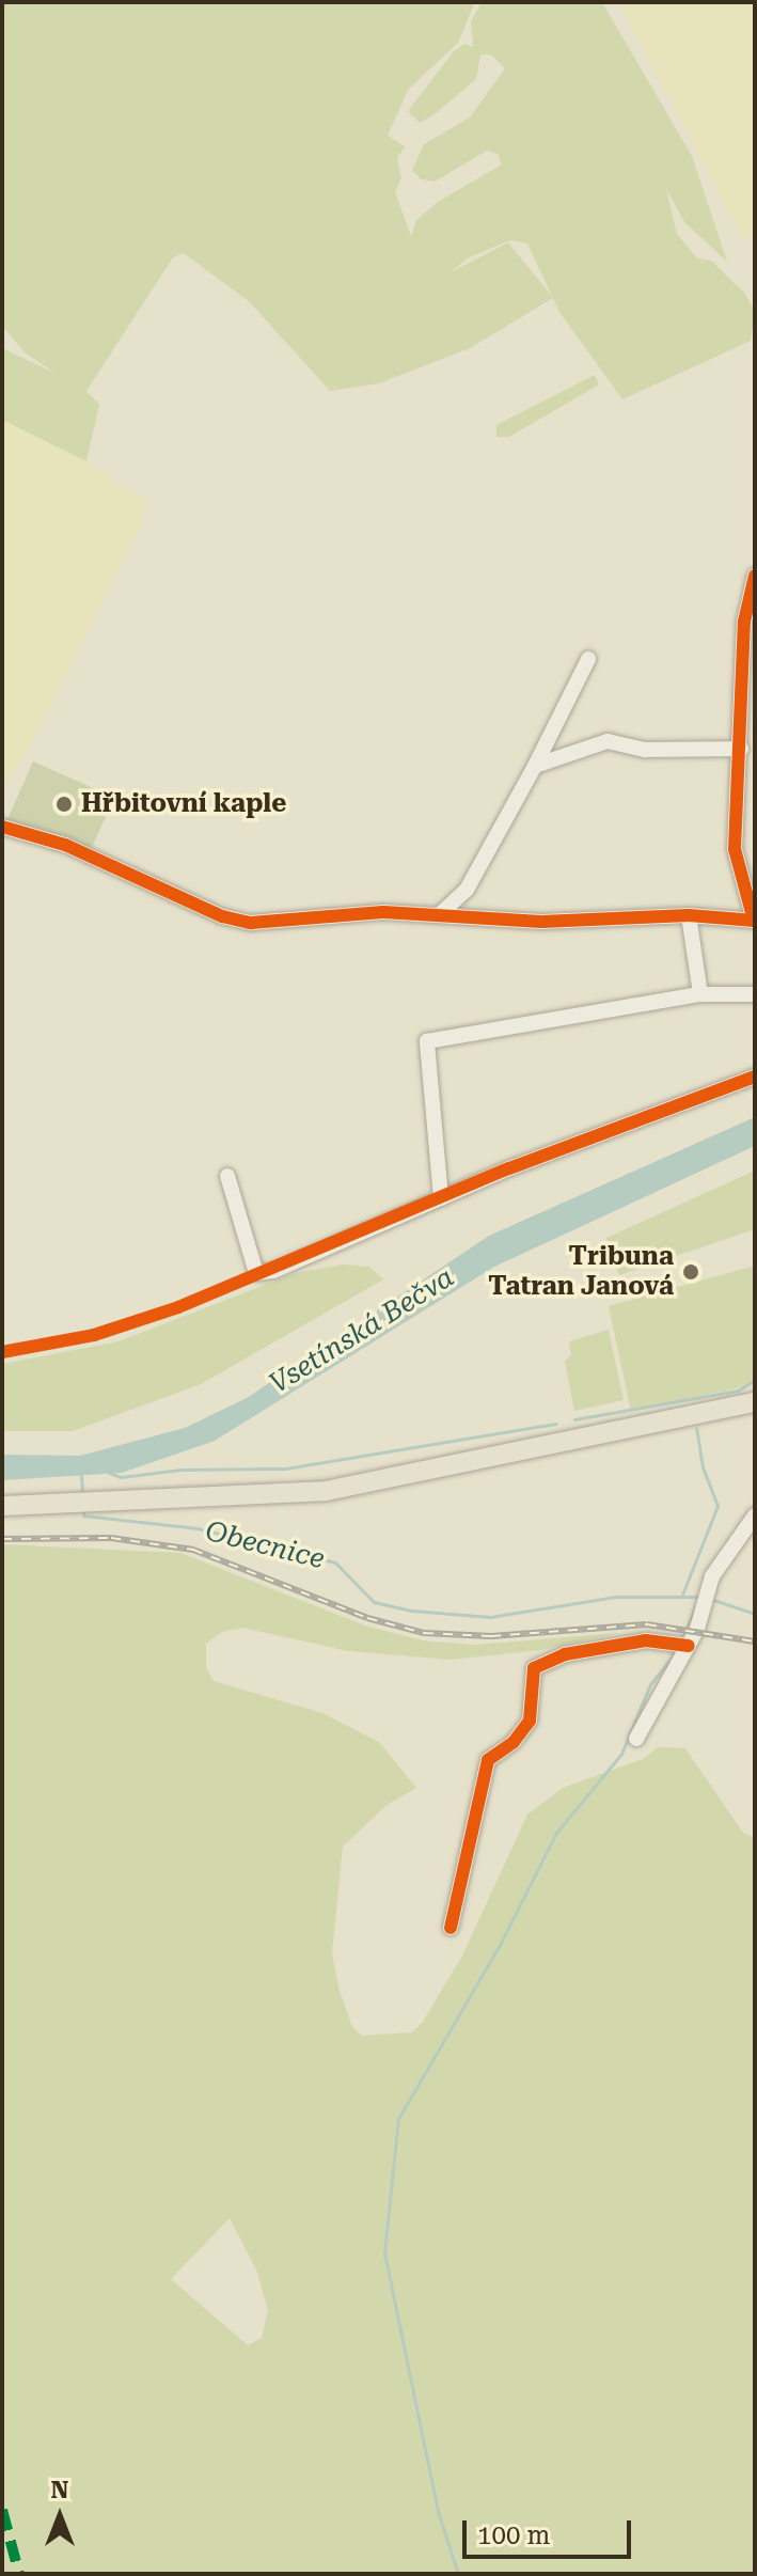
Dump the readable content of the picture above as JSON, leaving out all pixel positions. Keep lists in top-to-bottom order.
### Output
{
  "water": ["Vsetínská Bečva", "Obecnice"],
  "places": ["Hřbitovní kaple", "Tribuna Tatran Janová"],
  "scale_bar": "100 m",
  "north": "top"
}
